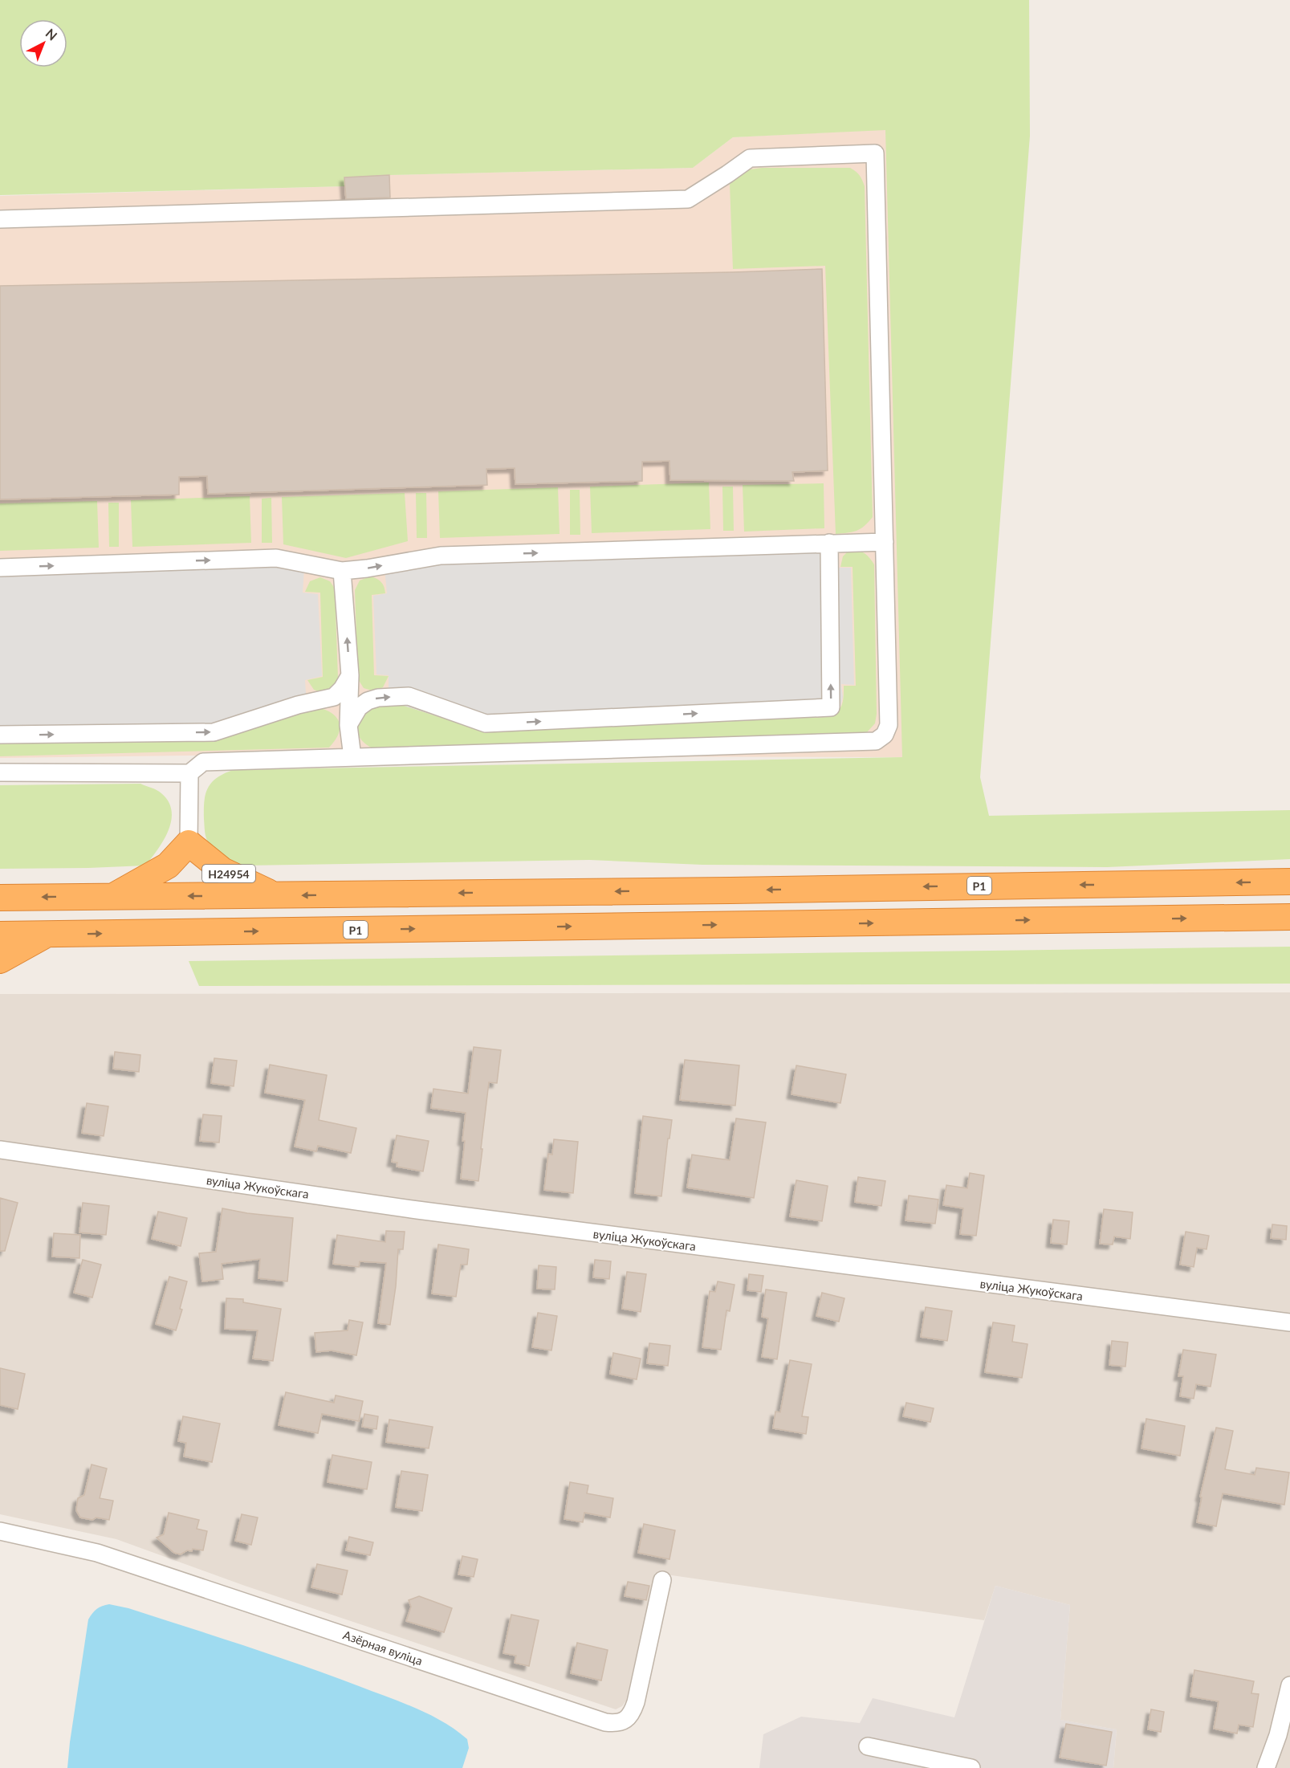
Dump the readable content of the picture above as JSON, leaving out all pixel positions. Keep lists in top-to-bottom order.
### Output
{
  "streets": {
    "highway": ["Н24954", "Р1"],
    "street": ["вуліца Жукоўскага", "Азёрная вуліца"]
  },
  "crossings": [
    ["Н24954", "Р1"]
  ],
  "north": "top right"
}
